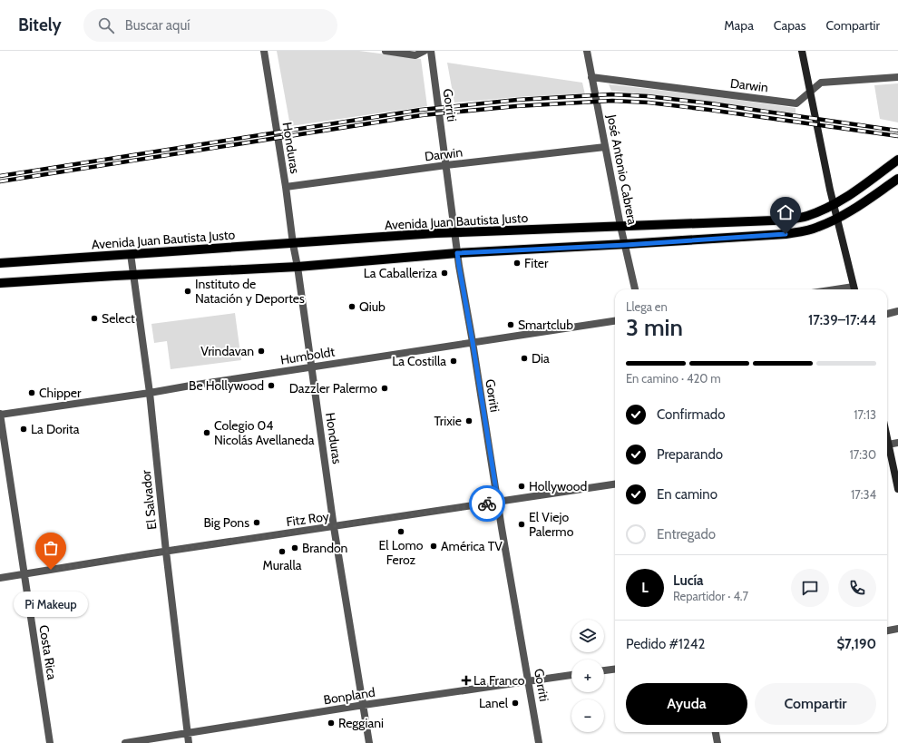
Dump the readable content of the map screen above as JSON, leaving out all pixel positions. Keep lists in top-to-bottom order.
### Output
{
  "streets": {
    "main road": ["Avenida Juan Bautista Justo"],
    "street": [
      "Darwin",
      "Gorriti",
      "Honduras",
      "José Antonio Cabrera",
      "Humboldt",
      "El Salvador",
      "Fitz Roy",
      "Costa Rica",
      "Bonpland"
    ]
  },
  "crossings": [
    ["Darwin", "Gorriti"],
    ["Darwin", "Honduras"],
    ["Darwin", "José Antonio Cabrera"],
    ["Gorriti", "Avenida Juan Bautista Justo"],
    ["Gorriti", "Humboldt"],
    ["Gorriti", "Fitz Roy"],
    ["Gorriti", "Bonpland"],
    ["Honduras", "Avenida Juan Bautista Justo"],
    ["Honduras", "Humboldt"],
    ["Honduras", "Fitz Roy"],
    ["Honduras", "Bonpland"],
    ["José Antonio Cabrera", "Avenida Juan Bautista Justo"],
    ["Avenida Juan Bautista Justo", "El Salvador"],
    ["Humboldt", "El Salvador"],
    ["Humboldt", "Costa Rica"],
    ["El Salvador", "Fitz Roy"],
    ["El Salvador", "Bonpland"],
    ["Fitz Roy", "Costa Rica"]
  ],
  "places": {
    "other": [
      "Fiter",
      "La Caballeriza",
      "Instituto de Natación y Deportes",
      "Qiub",
      "Select",
      "Smartclub",
      "Vrindavan",
      "Dia",
      "La Costilla",
      "Be Hollywood",
      "Dazzler Palermo",
      "Chipper",
      "Trixie",
      "La Dorita",
      "Colegio 04 Nicolás Avellaneda",
      "Hollywood",
      "Big Pons",
      "El Viejo Palermo",
      "El Lomo Feroz",
      "América TV",
      "Brandon",
      "Muralla",
      "Pi Makeup",
      "Lanel",
      "Reggiani"
    ],
    "health": ["La Franco"]
  },
  "page": {
    "header": "Bitely",
    "search": "Buscar aquí",
    "nav": ["Mapa", "Capas", "Compartir"],
    "heading": ["3 min", "Llega en", "17:39–17:44"],
    "panel": [
      "Lucía",
      "Repartidor · 4.7",
      "Pedido #1242",
      "$7,190"
    ],
    "bar": "En camino · 420 m",
    "list": [
      ["Confirmado", "17:13"],
      ["Preparando", "17:30"],
      ["En camino", "17:34"],
      "Entregado"
    ],
    "round": "L",
    "bubble": "Pi Makeup",
    "map_buttons": ["+", "−"],
    "buttons": ["Ayuda", "Compartir"]
  }
}
